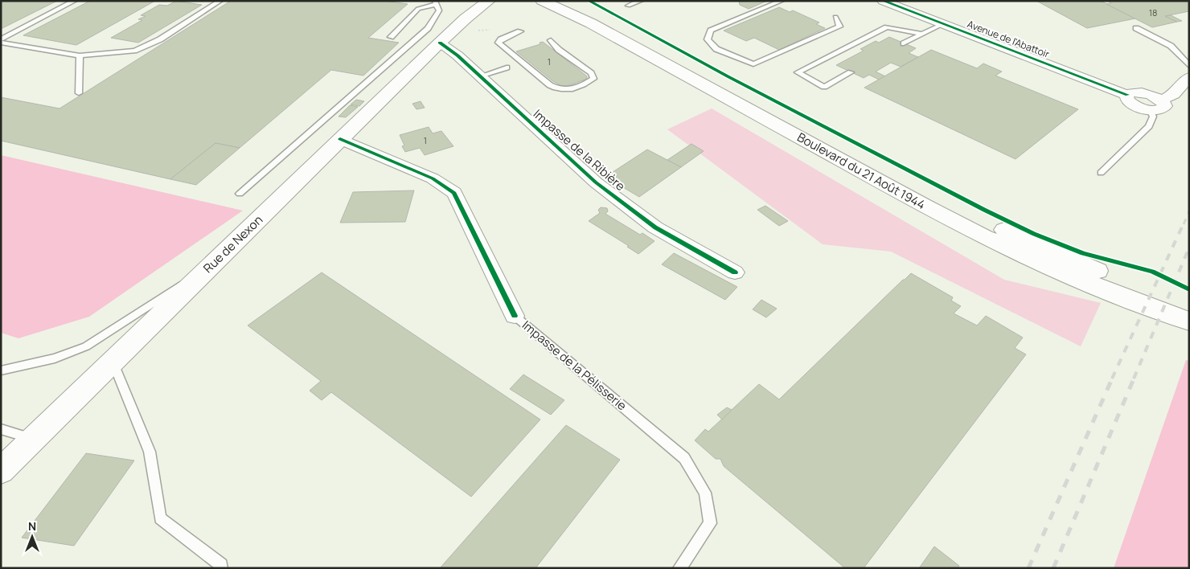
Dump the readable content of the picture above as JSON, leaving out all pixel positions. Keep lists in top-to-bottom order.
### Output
{
  "streets": {
    "main road": ["Boulevard du 21 Août 1944", "Rue de Nexon"],
    "street": ["Avenue de l'Abattoir", "Impasse de la Ribière", "Impasse de la Pélisserie"]
  },
  "crossings": [
    ["Impasse de la Ribière", "Rue de Nexon"],
    ["Rue de Nexon", "Impasse de la Pélisserie"]
  ],
  "house_numbers": ["18", "1", "1"],
  "north": "top"
}
